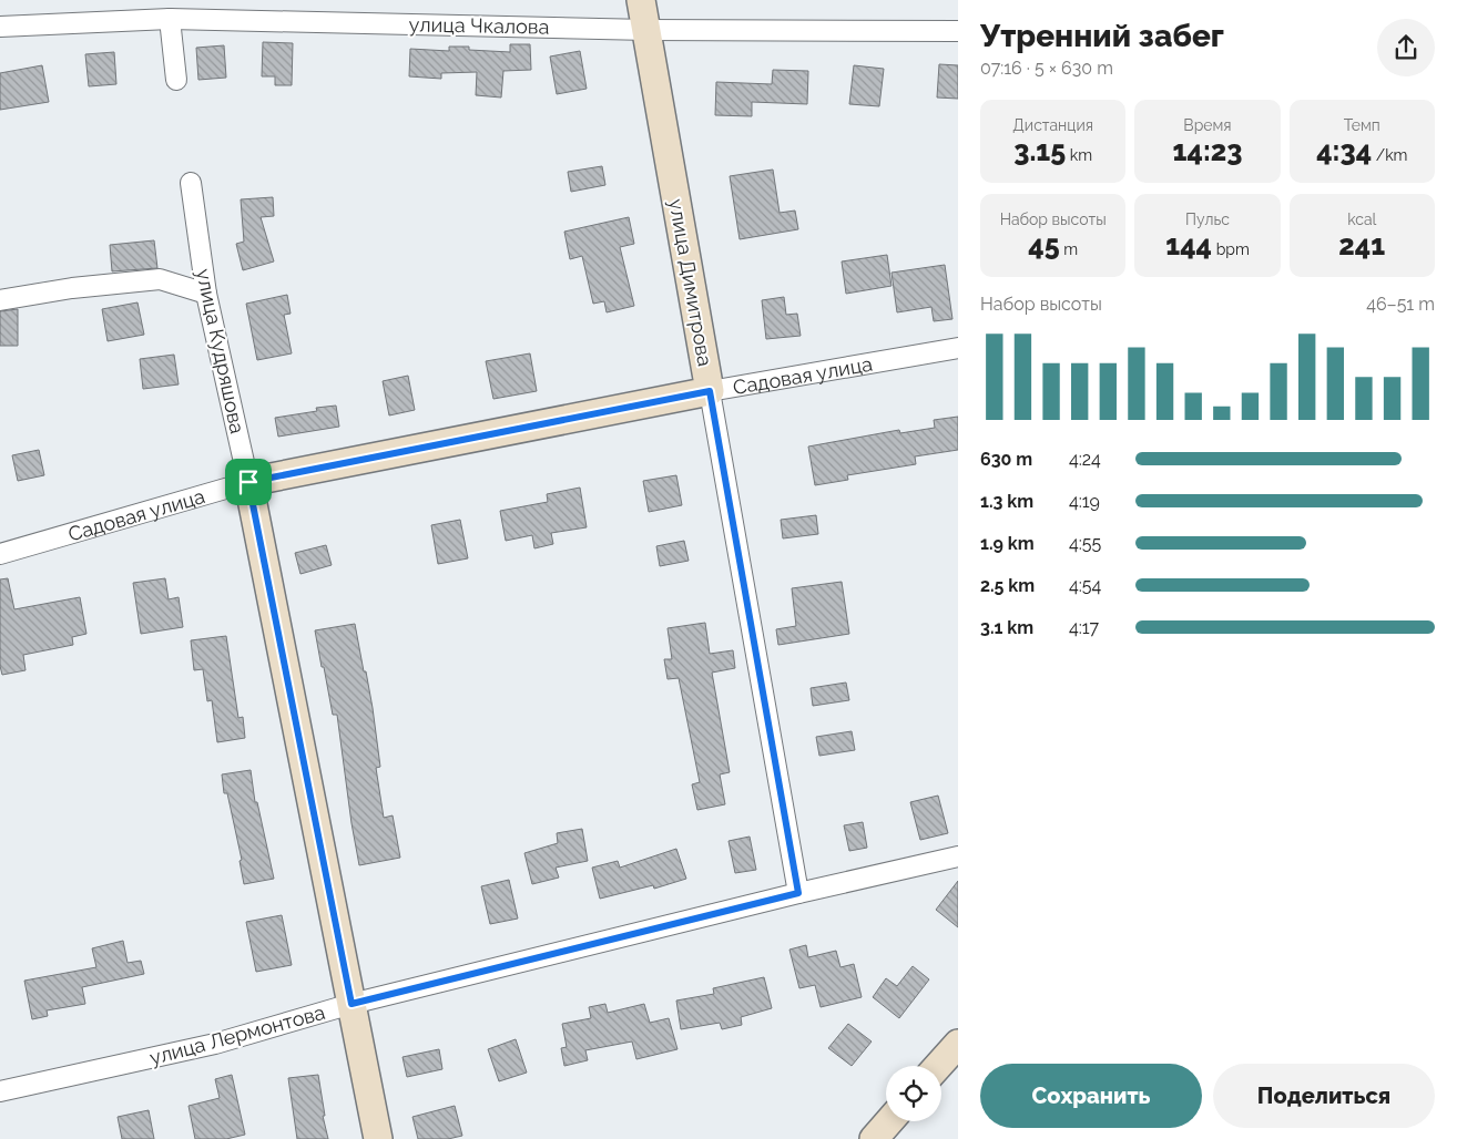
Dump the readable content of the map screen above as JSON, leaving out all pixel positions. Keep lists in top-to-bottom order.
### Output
{
  "streets": {
    "street": [
      "улица Чкалова",
      "улица Димитрова",
      "улица Кудряшова",
      "Садовая улица",
      "улица Лермонтова"
    ]
  },
  "crossings": [
    ["улица Чкалова", "улица Димитрова"],
    ["улица Димитрова", "Садовая улица"],
    ["улица Димитрова", "улица Лермонтова"],
    ["улица Кудряшова", "Садовая улица"],
    ["улица Кудряшова", "улица Лермонтова"]
  ],
  "page": {
    "heading": ["Утренний забег", "07:16 · 5 × 630 m"],
    "stats": [
      ["Дистанция", "3.15 km"],
      ["Время", "14:23"],
      ["Темп", "4:34 /km"],
      ["Набор высоты", "45 m"],
      ["Пульс", "144 bpm"],
      ["kcal", "241"]
    ],
    "chart": ["Набор высоты", "46–51 m"],
    "list": [
      {
        "name": "630 m",
        "note": "4:24"
      },
      {
        "name": "1.3 km",
        "note": "4:19"
      },
      {
        "name": "1.9 km",
        "note": "4:55"
      },
      {
        "name": "2.5 km",
        "note": "4:54"
      },
      {
        "name": "3.1 km",
        "note": "4:17"
      }
    ],
    "buttons": ["Сохранить", "Поделиться"]
  }
}
